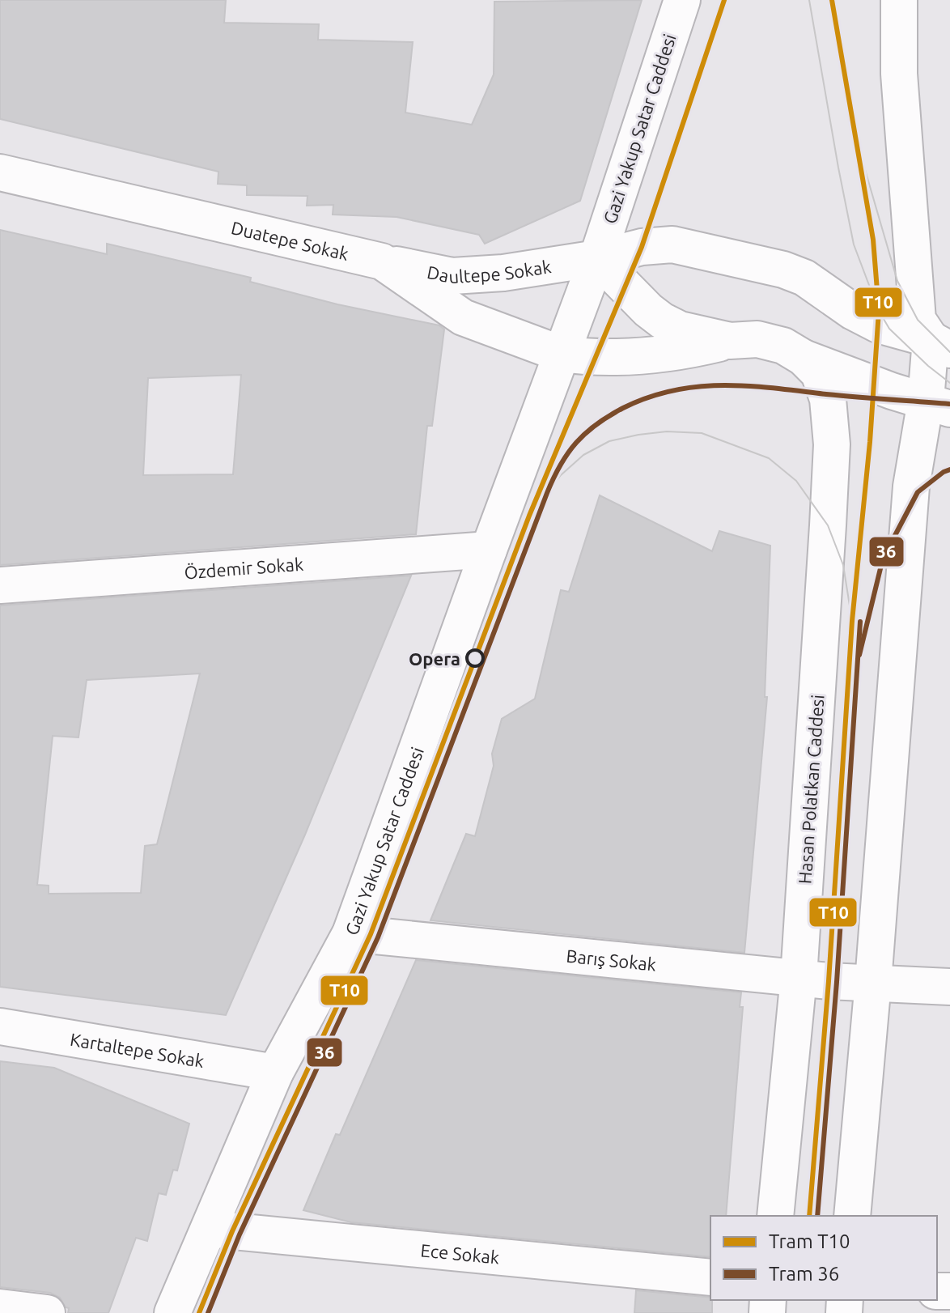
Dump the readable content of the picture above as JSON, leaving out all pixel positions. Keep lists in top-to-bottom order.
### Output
{
  "streets": {
    "main road": [
      "Gazi Yakup Satar Caddesi",
      "Duatepe Sokak",
      "Daultepe Sokak",
      "Özdemir Sokak",
      "Hasan Polatkan Caddesi",
      "Barış Sokak",
      "Kartaltepe Sokak",
      "Ece Sokak"
    ]
  },
  "crossings": [
    ["Gazi Yakup Satar Caddesi", "Duatepe Sokak"],
    ["Gazi Yakup Satar Caddesi", "Daultepe Sokak"],
    ["Gazi Yakup Satar Caddesi", "Özdemir Sokak"],
    ["Gazi Yakup Satar Caddesi", "Barış Sokak"],
    ["Gazi Yakup Satar Caddesi", "Kartaltepe Sokak"],
    ["Gazi Yakup Satar Caddesi", "Ece Sokak"],
    ["Duatepe Sokak", "Daultepe Sokak"],
    ["Hasan Polatkan Caddesi", "Barış Sokak"]
  ],
  "places": ["Opera"],
  "lines": ["tram line T10", "tram line 36"],
  "legend": ["Tram T10", "Tram 36"]
}
